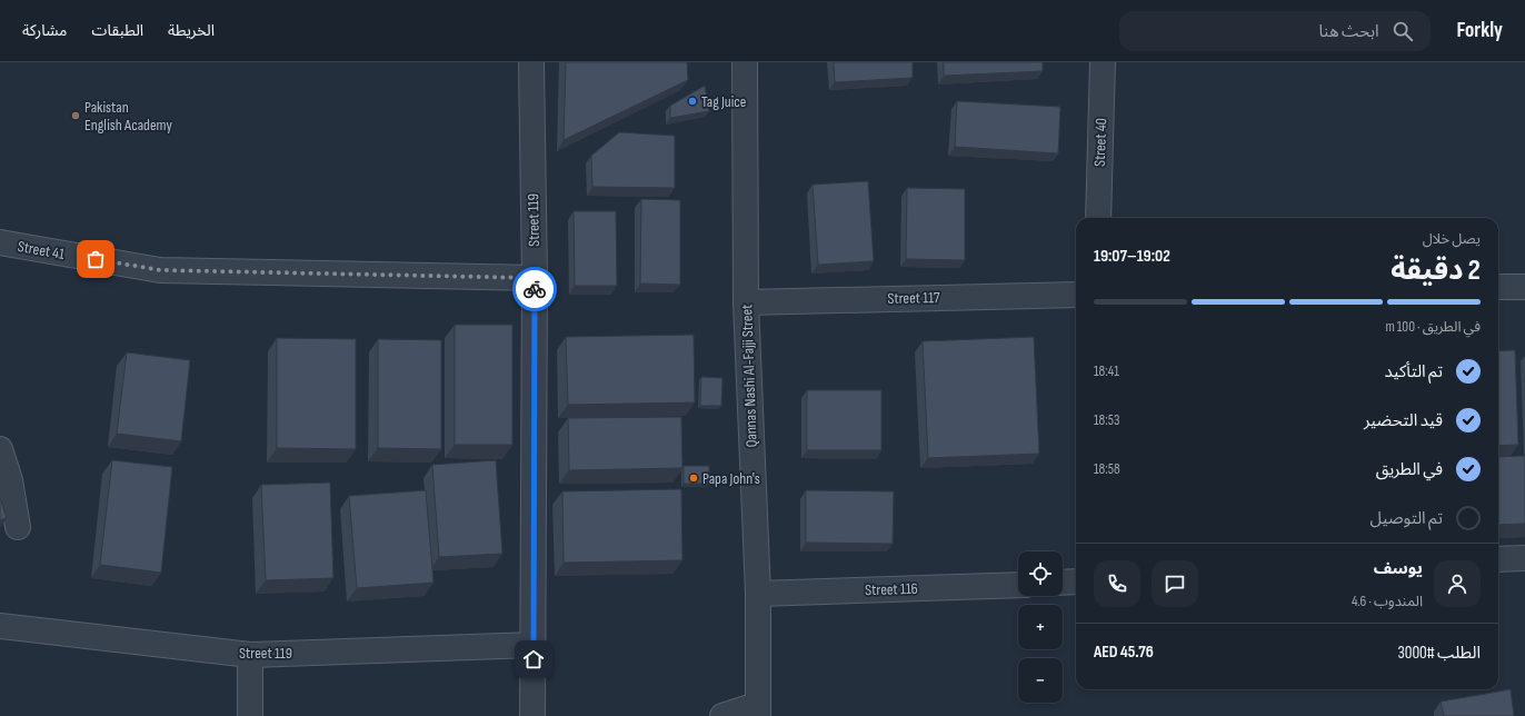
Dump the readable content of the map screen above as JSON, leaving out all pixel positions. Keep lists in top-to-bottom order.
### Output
{
  "streets": {
    "street": [
      "Street 40",
      "Street 119",
      "Street 41",
      "Street 117",
      "Qannas Nashi Al-Fajji Street",
      "Street 116"
    ]
  },
  "crossings": [
    ["Street 119", "Street 41"],
    ["Street 117", "Qannas Nashi Al-Fajji Street"],
    ["Qannas Nashi Al-Fajji Street", "Street 116"]
  ],
  "places": ["Tag Juice", "Pakistan English Academy", "Papa John's"],
  "page": {
    "header": "Forkly",
    "search": "ابحث هنا",
    "nav": ["الخريطة", "الطبقات", "مشاركة"],
    "heading": ["2 دقيقة", "يصل خلال", "19:02–19:07"],
    "panel": [
      "يوسف",
      "المندوب · 4.6",
      "الطلب #3000",
      "AED 45.76"
    ],
    "bar": "في الطريق · 100 m",
    "list": [
      ["تم التأكيد", "18:41"],
      ["قيد التحضير", "18:53"],
      ["في الطريق", "18:58"],
      "تم التوصيل"
    ],
    "map_buttons": ["+", "−"]
  }
}
